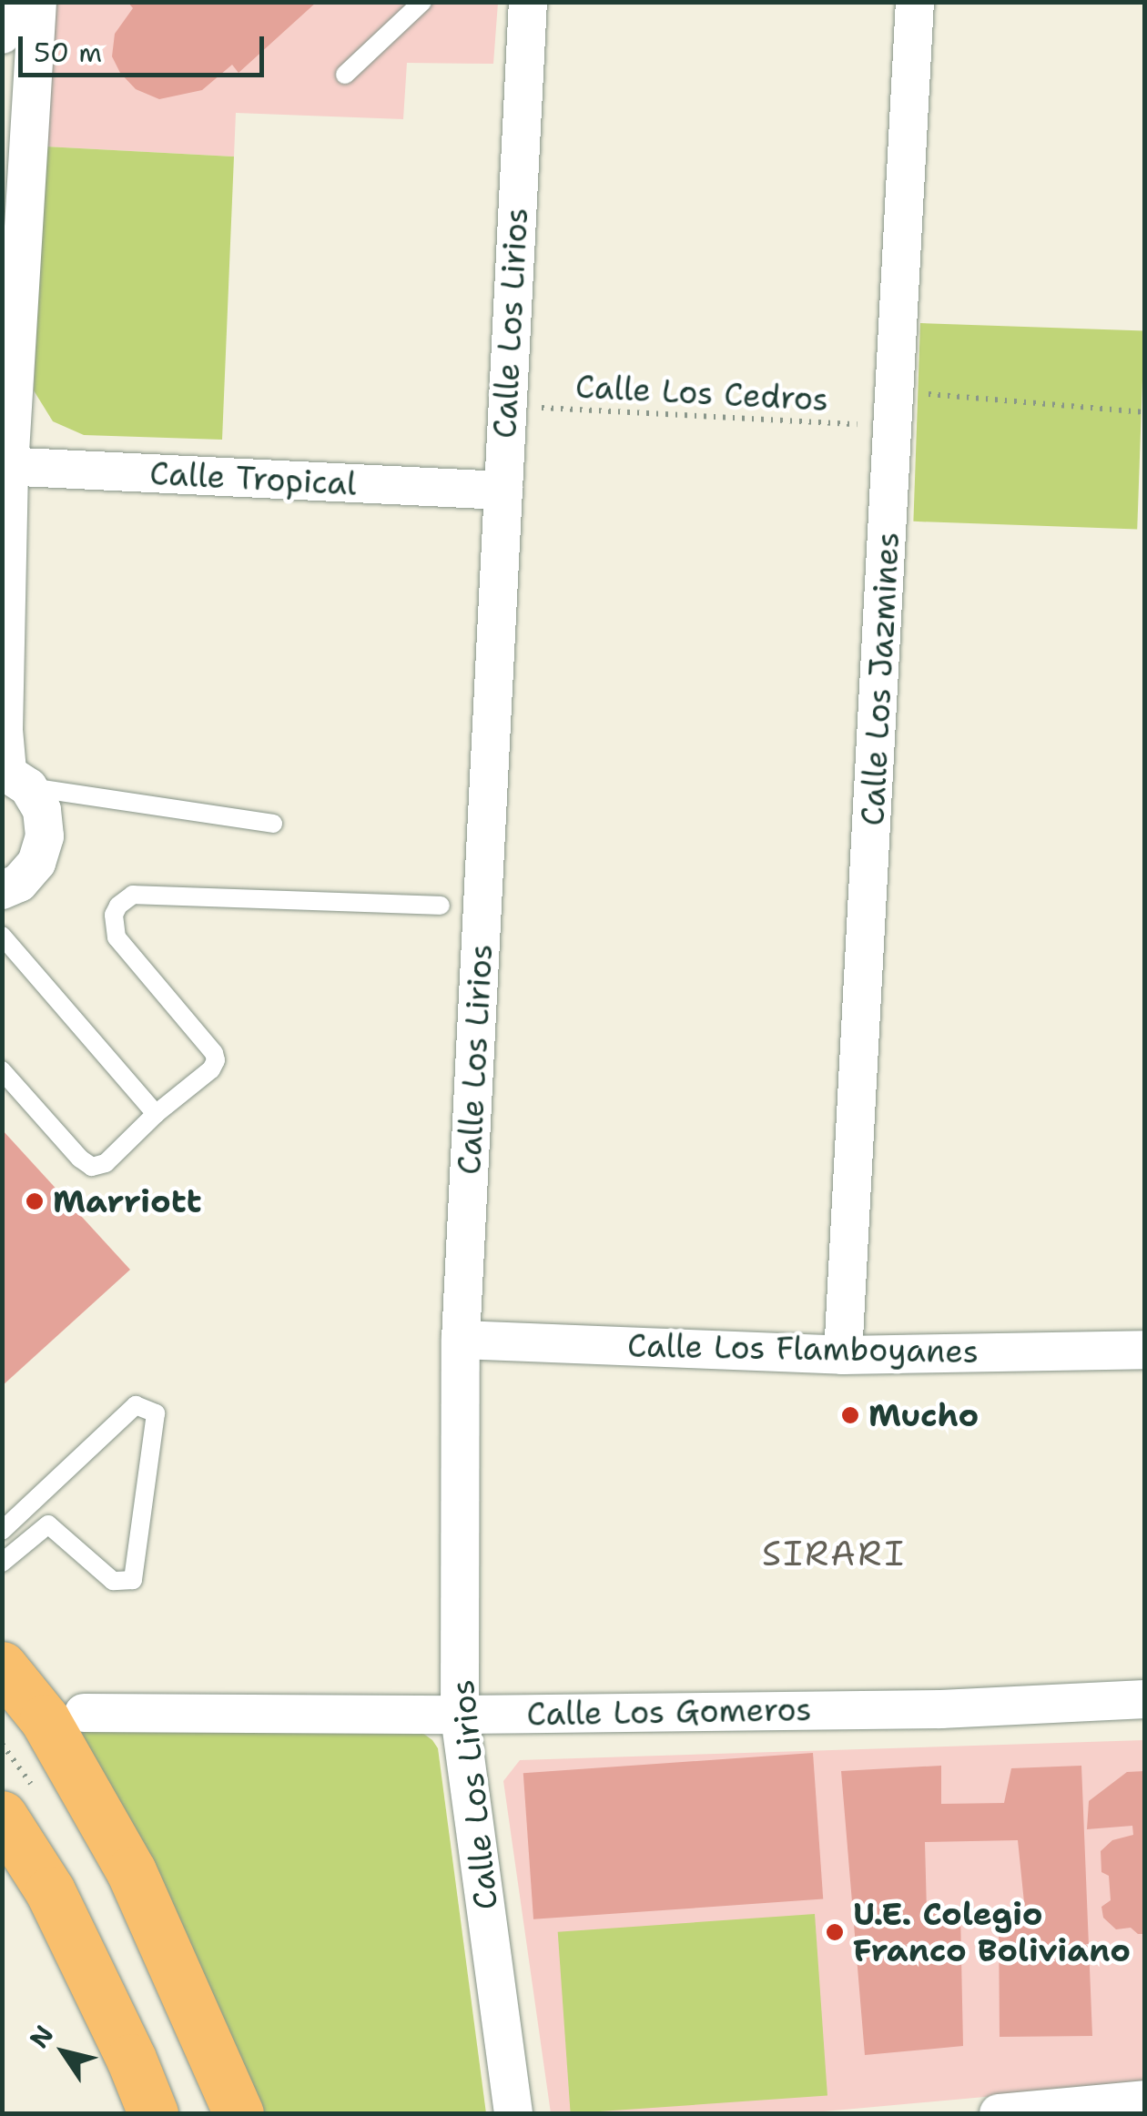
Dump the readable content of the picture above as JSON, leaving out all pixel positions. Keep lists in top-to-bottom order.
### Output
{
  "streets": {
    "street": [
      "Calle Los Lirios",
      "Calle Tropical",
      "Calle Los Jazmines",
      "Calle Los Flamboyanes",
      "Calle Los Gomeros"
    ],
    "path": ["Calle Los Cedros"]
  },
  "crossings": [
    ["Calle Los Lirios", "Calle Los Cedros"],
    ["Calle Los Lirios", "Calle Tropical"],
    ["Calle Los Lirios", "Calle Los Flamboyanes"],
    ["Calle Los Lirios", "Calle Los Gomeros"],
    ["Calle Los Cedros", "Calle Los Jazmines"],
    ["Calle Los Jazmines", "Calle Los Flamboyanes"]
  ],
  "districts": ["SIRARI"],
  "places": ["Marriott", "Mucho", "U.E. Colegio Franco Boliviano"],
  "scale_bar": "50 m",
  "north": "top left"
}
